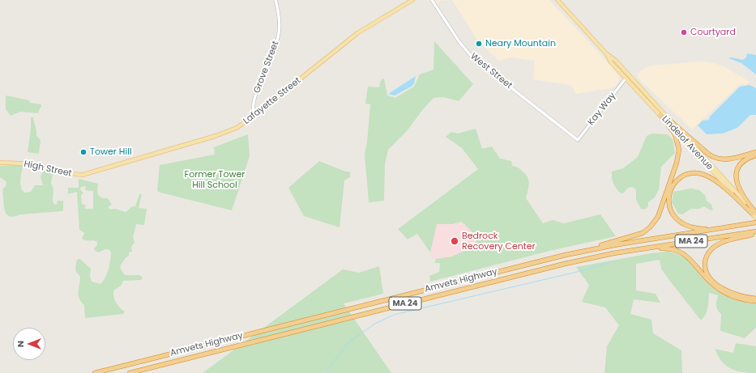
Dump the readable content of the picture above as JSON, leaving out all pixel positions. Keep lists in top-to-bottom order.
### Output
{
  "streets": {
    "highway": ["MA 24", "Amvets Highway"],
    "main road": ["Lafayette Street", "Lindelof Avenue", "High Street"],
    "street": ["Grove Street", "West Street", "Kay Way"]
  },
  "crossings": [
    ["Grove Street", "Lafayette Street"],
    ["West Street", "Kay Way"],
    ["Lafayette Street", "High Street"],
    ["Kay Way", "Lindelof Avenue"]
  ],
  "parks": ["Former Tower Hill School"],
  "places": [
    "Courtyard",
    "Neary Mountain",
    "Tower Hill",
    "Bedrock Recovery Center"
  ],
  "north": "left"
}
